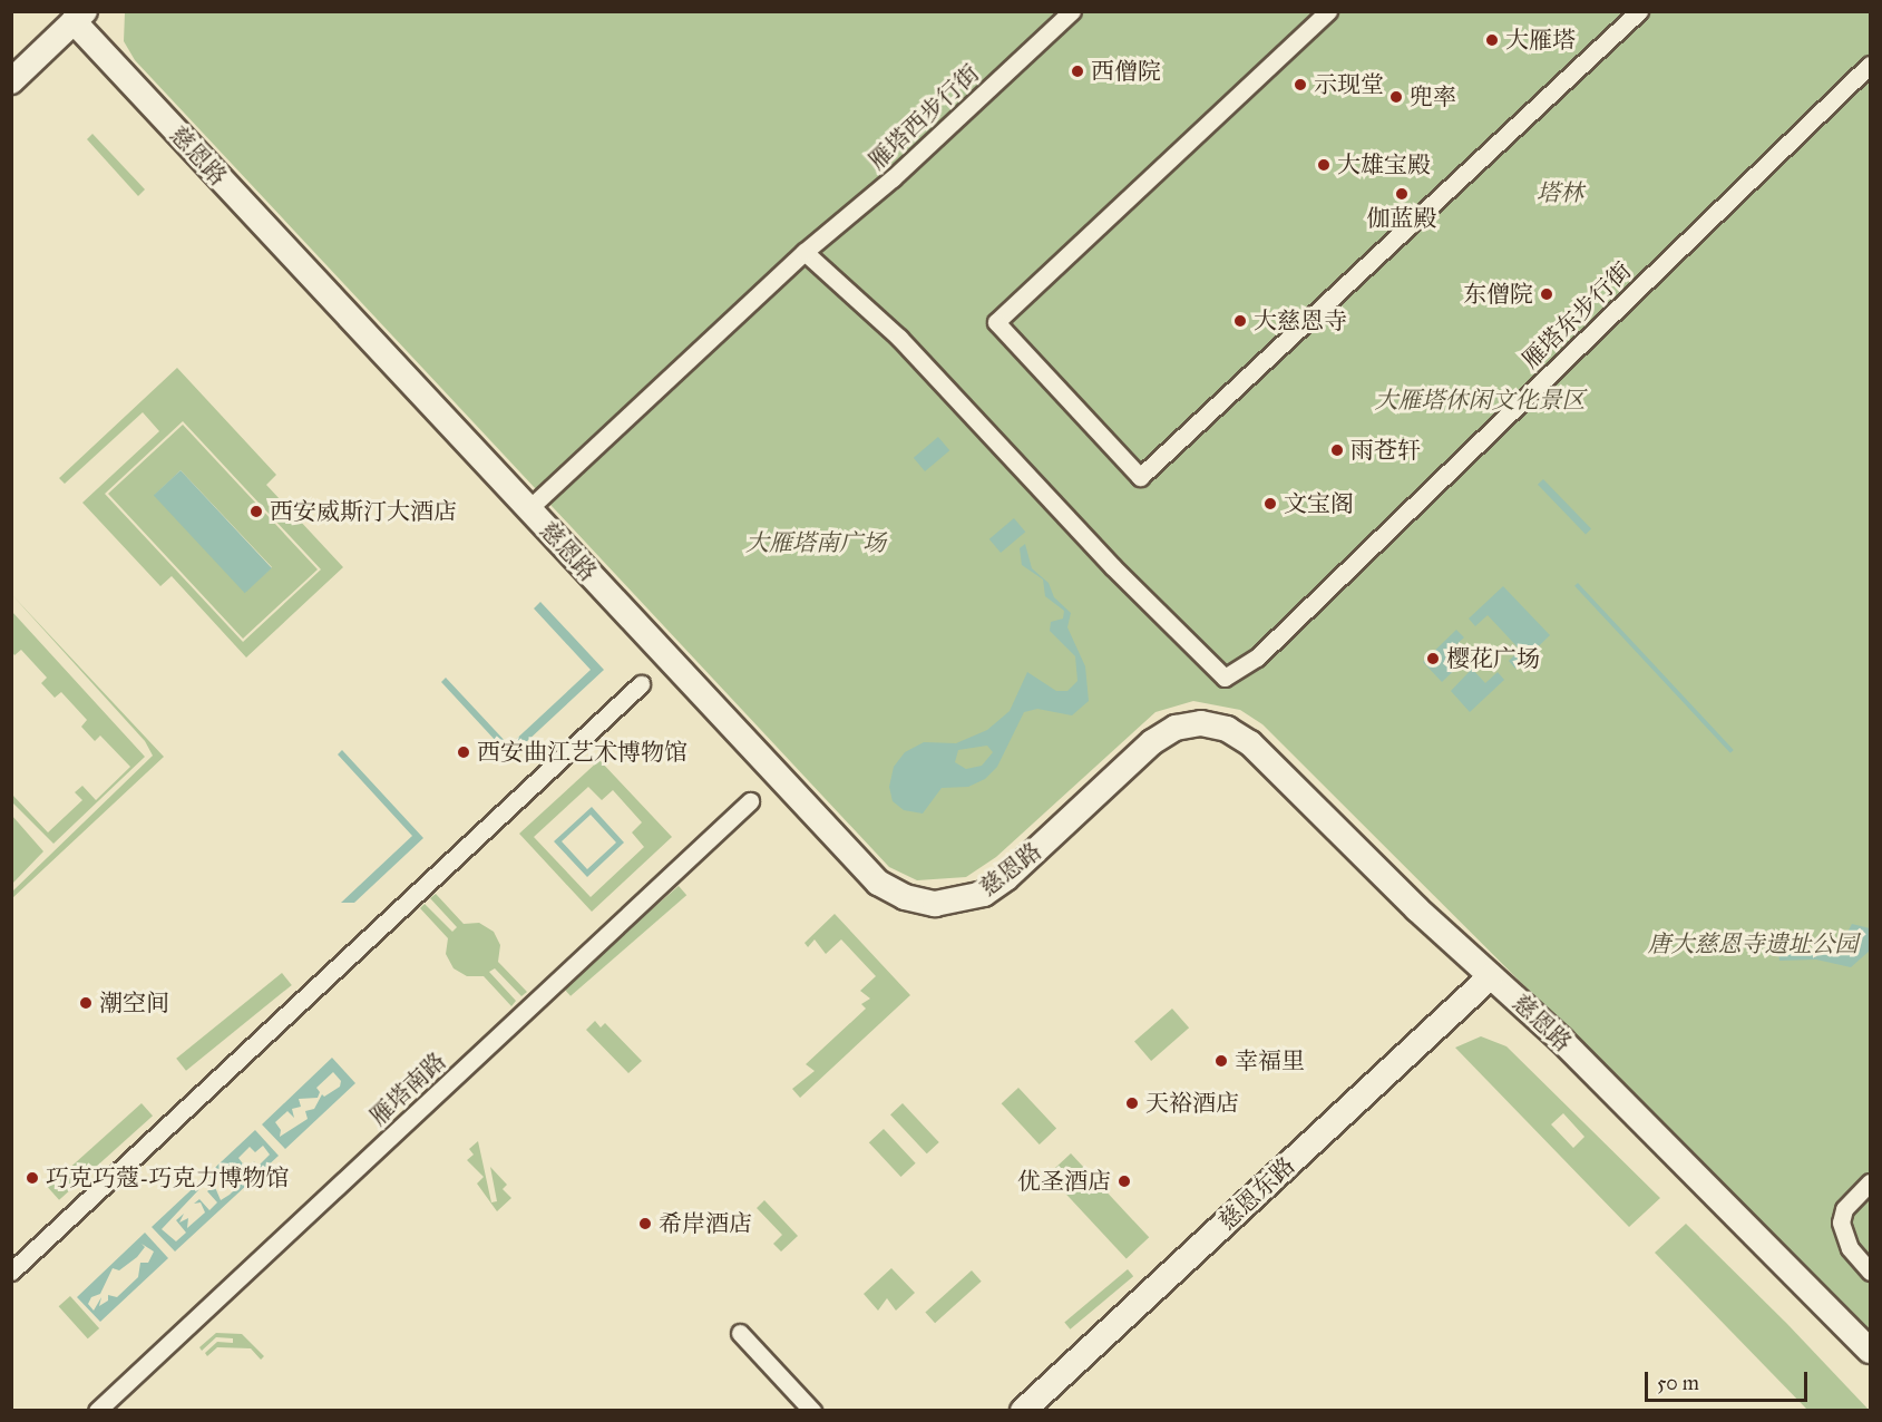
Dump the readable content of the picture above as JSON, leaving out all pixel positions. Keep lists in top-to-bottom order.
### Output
{
  "streets": {
    "main road": ["慈恩路", "慈恩东路"],
    "street": ["雁塔西步行街", "雁塔东步行街", "雁塔南路"]
  },
  "crossings": [
    ["雁塔西步行街", "慈恩路"],
    ["雁塔西步行街", "雁塔东步行街"],
    ["慈恩路", "慈恩东路"]
  ],
  "parks": [
    "塔林",
    "大雁塔休闲文化景区",
    "大雁塔南广场",
    "唐大慈恩寺遗址公园"
  ],
  "places": [
    "大雁塔",
    "西僧院",
    "示现堂",
    "兜率",
    "大雄宝殿",
    "伽蓝殿",
    "东僧院",
    "大慈恩寺",
    "雨苍轩",
    "文宝阁",
    "西安威斯汀大酒店",
    "樱花广场",
    "西安曲江艺术博物馆",
    "潮空间",
    "幸福里",
    "天裕酒店",
    "巧克巧蔻-巧克力博物馆",
    "优圣酒店",
    "希岸酒店"
  ],
  "scale_bar": "50 m"
}
